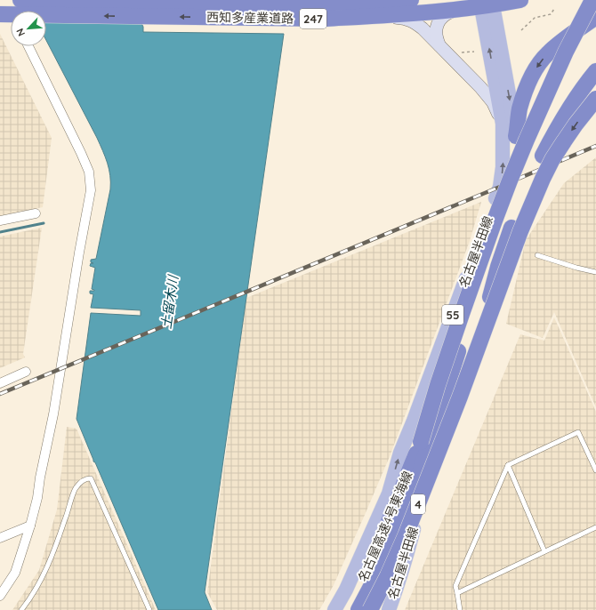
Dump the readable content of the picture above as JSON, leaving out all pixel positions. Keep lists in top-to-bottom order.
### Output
{
  "streets": {
    "highway": [
      "西知多産業道路",
      "247",
      "4",
      "名古屋高速4号東海線"
    ],
    "main road": ["名古屋半田線", "55"]
  },
  "crossings": [
    ["西知多産業道路", "名古屋半田線"]
  ],
  "water": ["土留木川"],
  "north": "bottom left"
}
